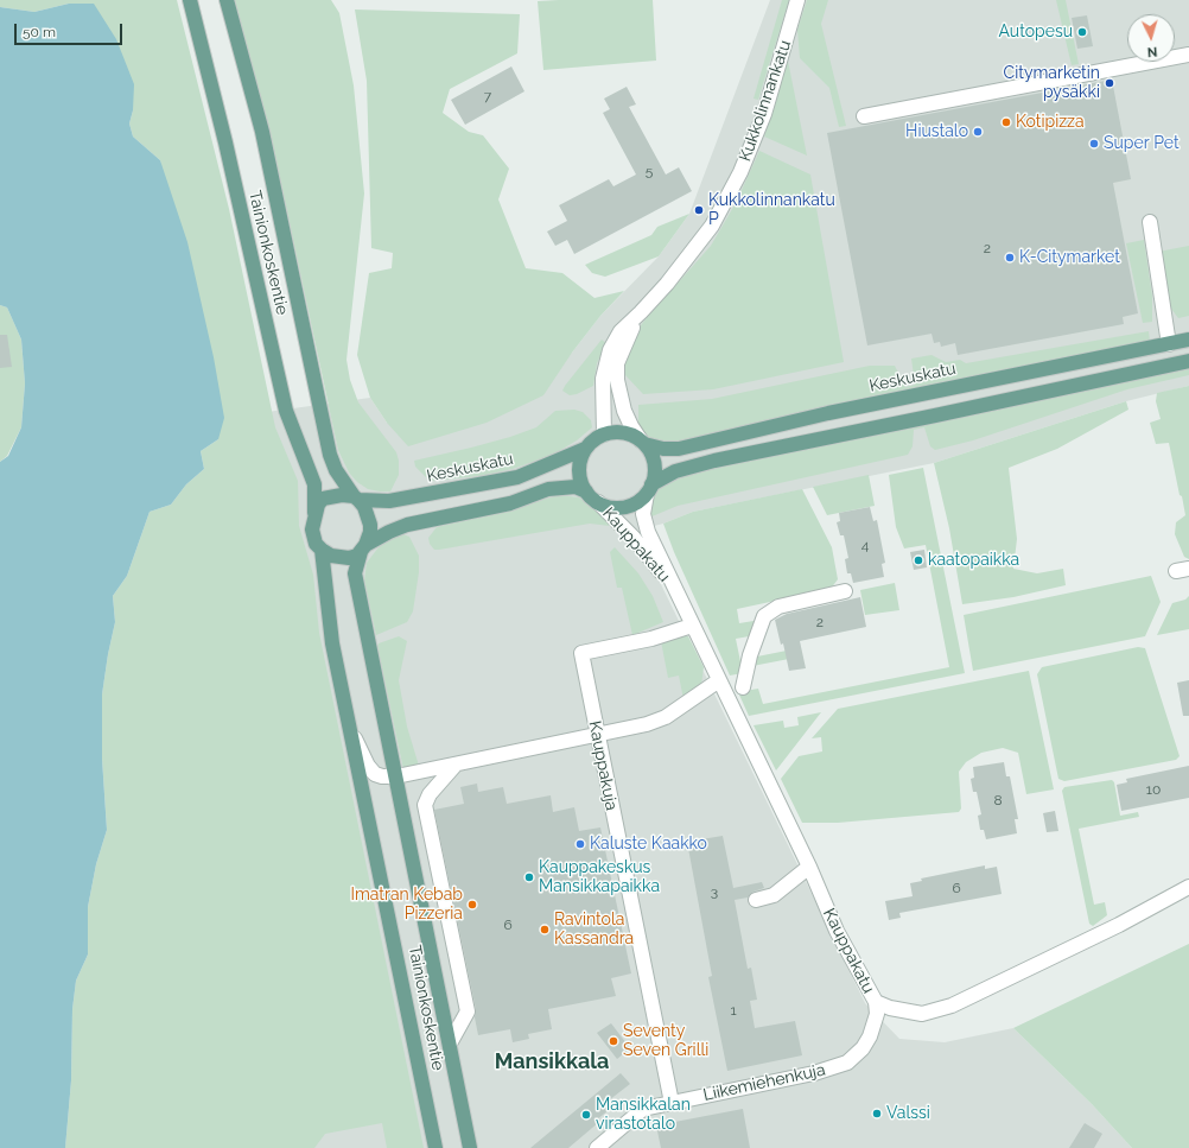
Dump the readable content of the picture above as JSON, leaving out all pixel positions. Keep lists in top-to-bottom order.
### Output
{
  "streets": {
    "main road": ["Tainionkoskentie", "Keskuskatu"],
    "street": [
      "Kukkolinnankatu",
      "Kauppakatu",
      "Kauppakuja",
      "Liikemiehenkuja"
    ]
  },
  "crossings": [
    ["Kukkolinnankatu", "Keskuskatu"],
    ["Kukkolinnankatu", "Kauppakatu"],
    ["Tainionkoskentie", "Keskuskatu"],
    ["Tainionkoskentie", "Kauppakatu"],
    ["Tainionkoskentie", "Kauppakuja"],
    ["Keskuskatu", "Kauppakatu"],
    ["Kauppakatu", "Kauppakuja"],
    ["Kauppakatu", "Liikemiehenkuja"],
    ["Kauppakuja", "Liikemiehenkuja"]
  ],
  "districts": ["Mansikkala"],
  "places": [
    "Autopesu",
    "Citymarketin pysäkki",
    "Kotipizza",
    "Hiustalo",
    "Super Pet",
    "Kukkolinnankatu P",
    "K-Citymarket",
    "kaatopaikka",
    "Kaluste Kaakko",
    "Kauppakeskus Mansikkapaikka",
    "Imatran Kebab Pizzeria",
    "Ravintola Kassandra",
    "Seventy Seven Grilli",
    "Valssi",
    "Mansikkalan virastotalo"
  ],
  "house_numbers": [
    "7",
    "5",
    "2",
    "4",
    "2",
    "10",
    "8",
    "6",
    "3",
    "6",
    "1"
  ],
  "scale_bar": "50 m",
  "north": "bottom"
}
